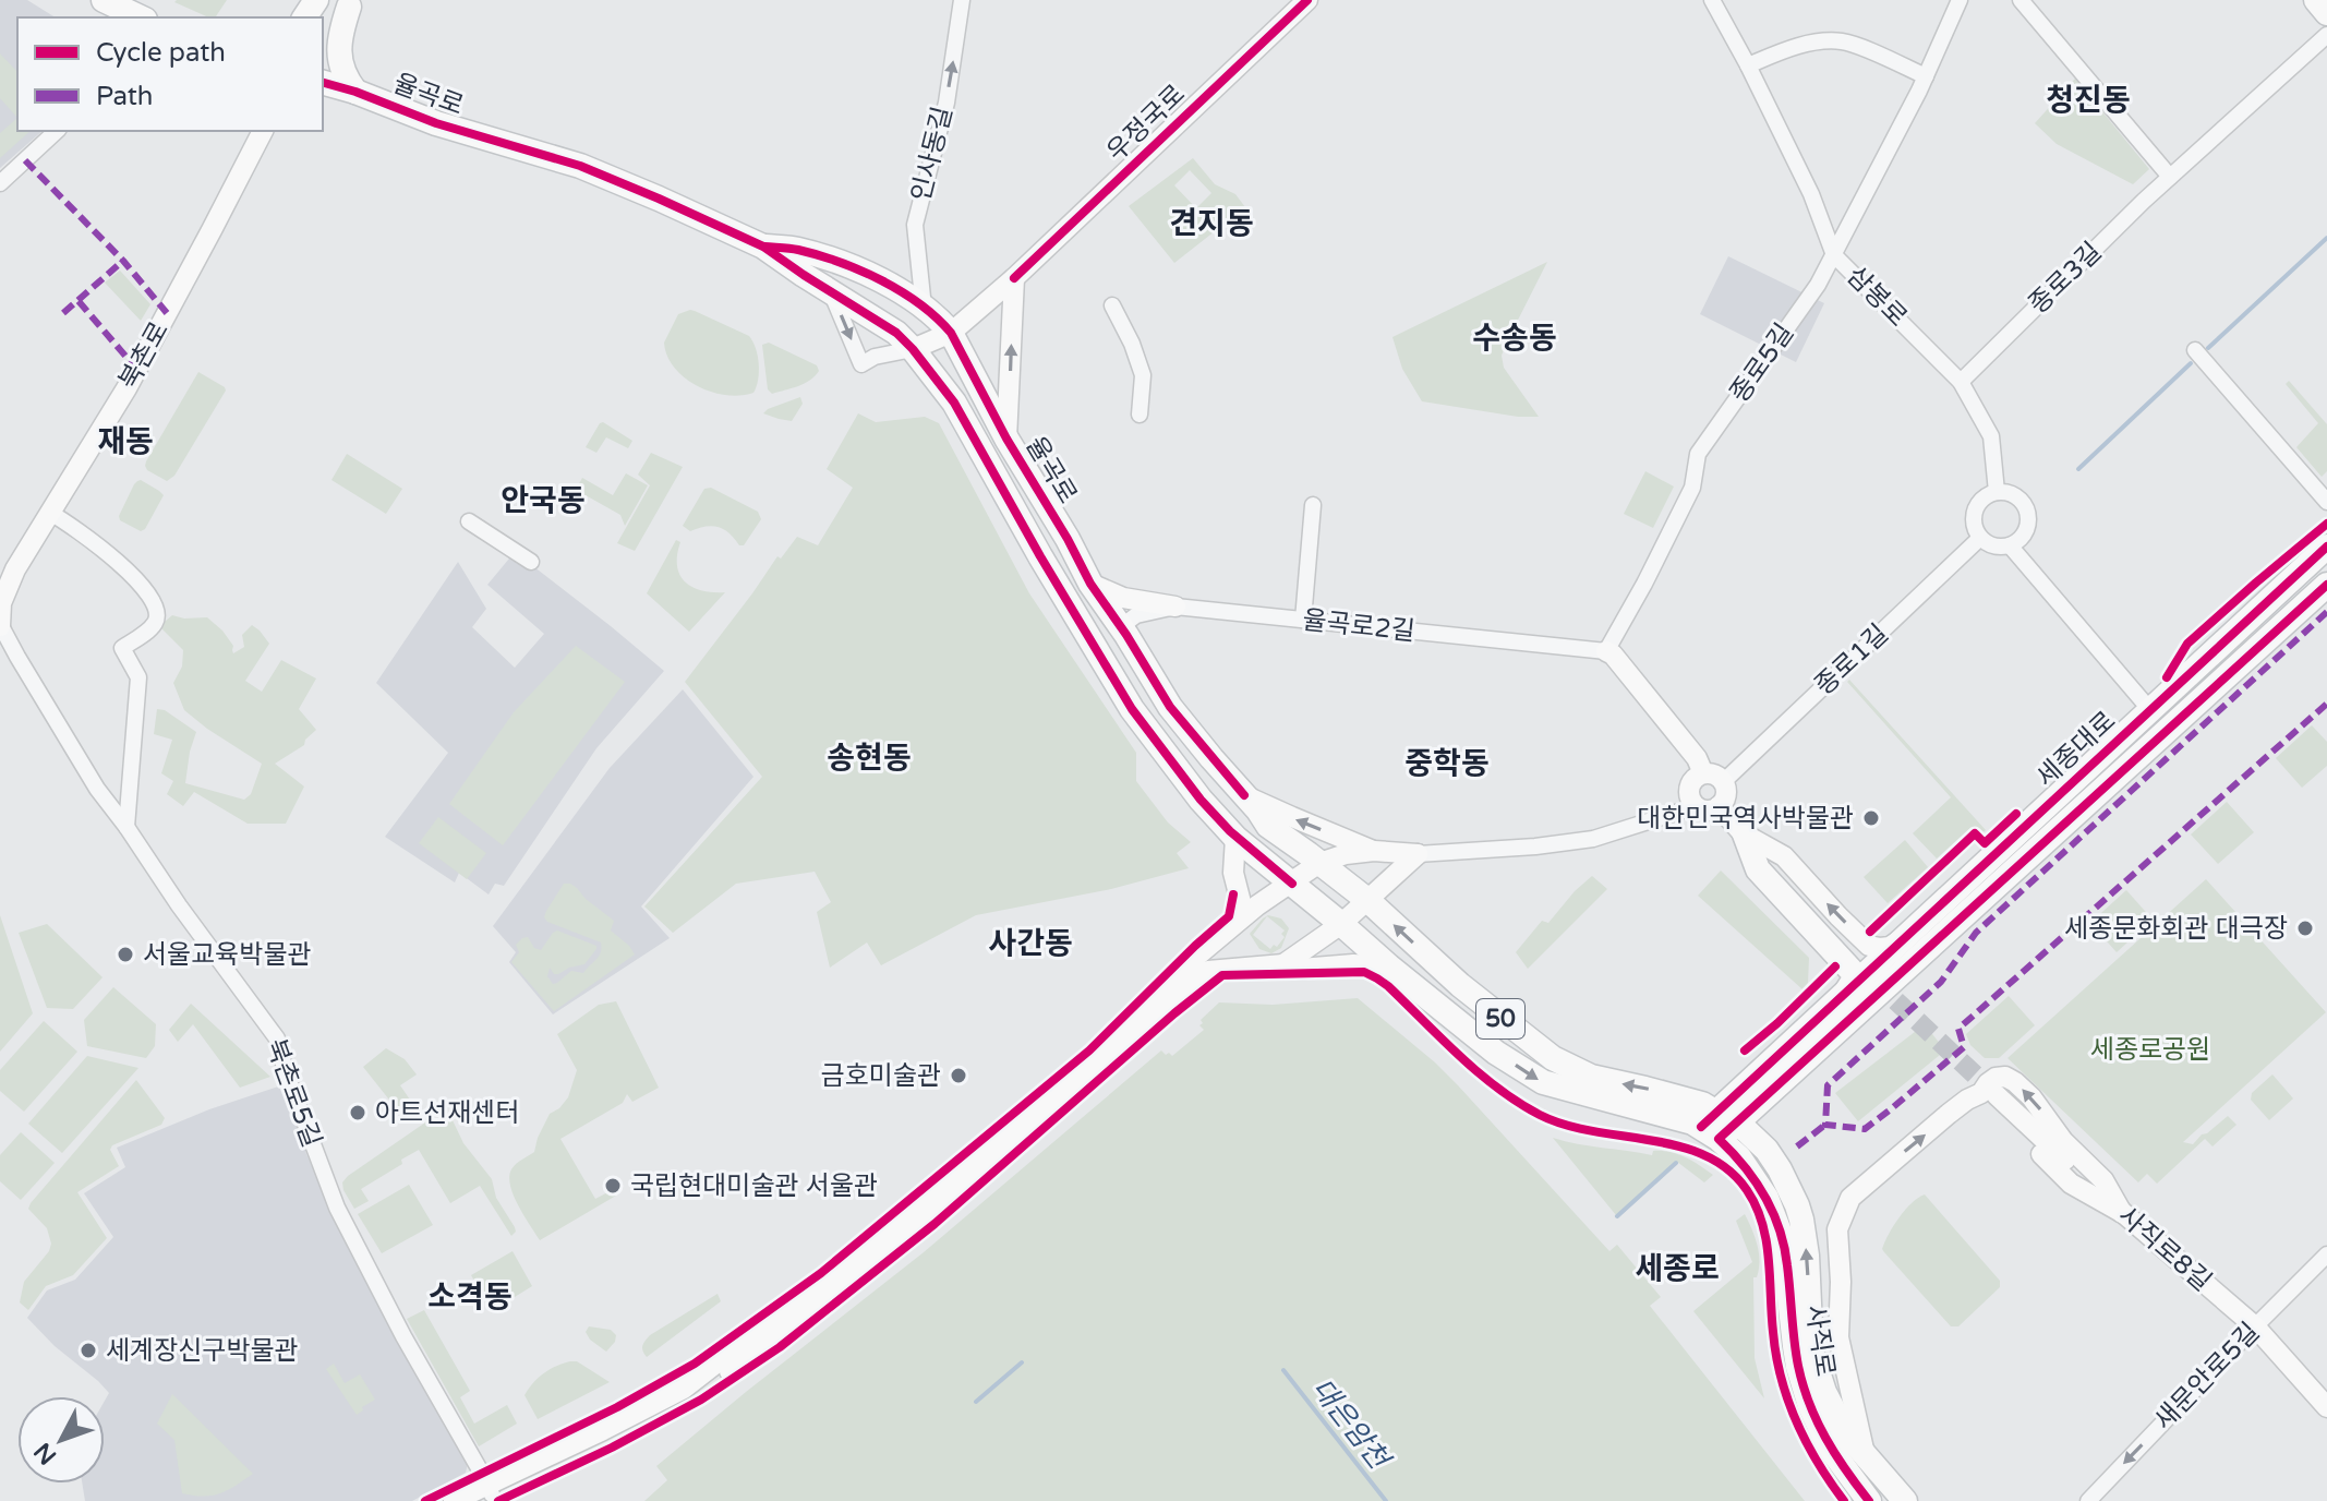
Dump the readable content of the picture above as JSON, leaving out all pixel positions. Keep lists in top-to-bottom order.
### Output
{
  "streets": {
    "main road": [
      "율곡로",
      "세종대로",
      "50",
      "사직로"
    ],
    "street": [
      "우정국로",
      "인사동길",
      "종로3길",
      "삼봉로",
      "북촌로",
      "종로5길",
      "율곡로2길",
      "종로1길",
      "북촌로5길",
      "사직로8길",
      "새문안로5길"
    ]
  },
  "crossings": [
    ["율곡로", "우정국로"],
    ["율곡로", "인사동길"],
    ["율곡로", "율곡로2길"],
    ["율곡로", "사직로"],
    ["종로3길", "삼봉로"],
    ["삼봉로", "종로5길"],
    ["삼봉로", "종로1길"],
    ["북촌로", "북촌로5길"],
    ["종로5길", "율곡로2길"],
    ["세종대로", "사직로"],
    ["사직로8길", "사직로"],
    ["사직로8길", "새문안로5길"]
  ],
  "one_way": ["인사동길", "새문안로5길"],
  "districts": [
    "청진동",
    "견지동",
    "수송동",
    "재동",
    "안국동",
    "송현동",
    "중학동",
    "사간동",
    "세종로",
    "소격동"
  ],
  "water": ["대은암천"],
  "parks": ["세종로공원"],
  "places": [
    "대한민국역사박물관",
    "세종문화회관 대극장",
    "서울교육박물관",
    "금호미술관",
    "아트선재센터",
    "국립현대미술관 서울관",
    "세계장신구박물관"
  ],
  "legend": ["Cycle path", "Path"],
  "north": "bottom left"
}
